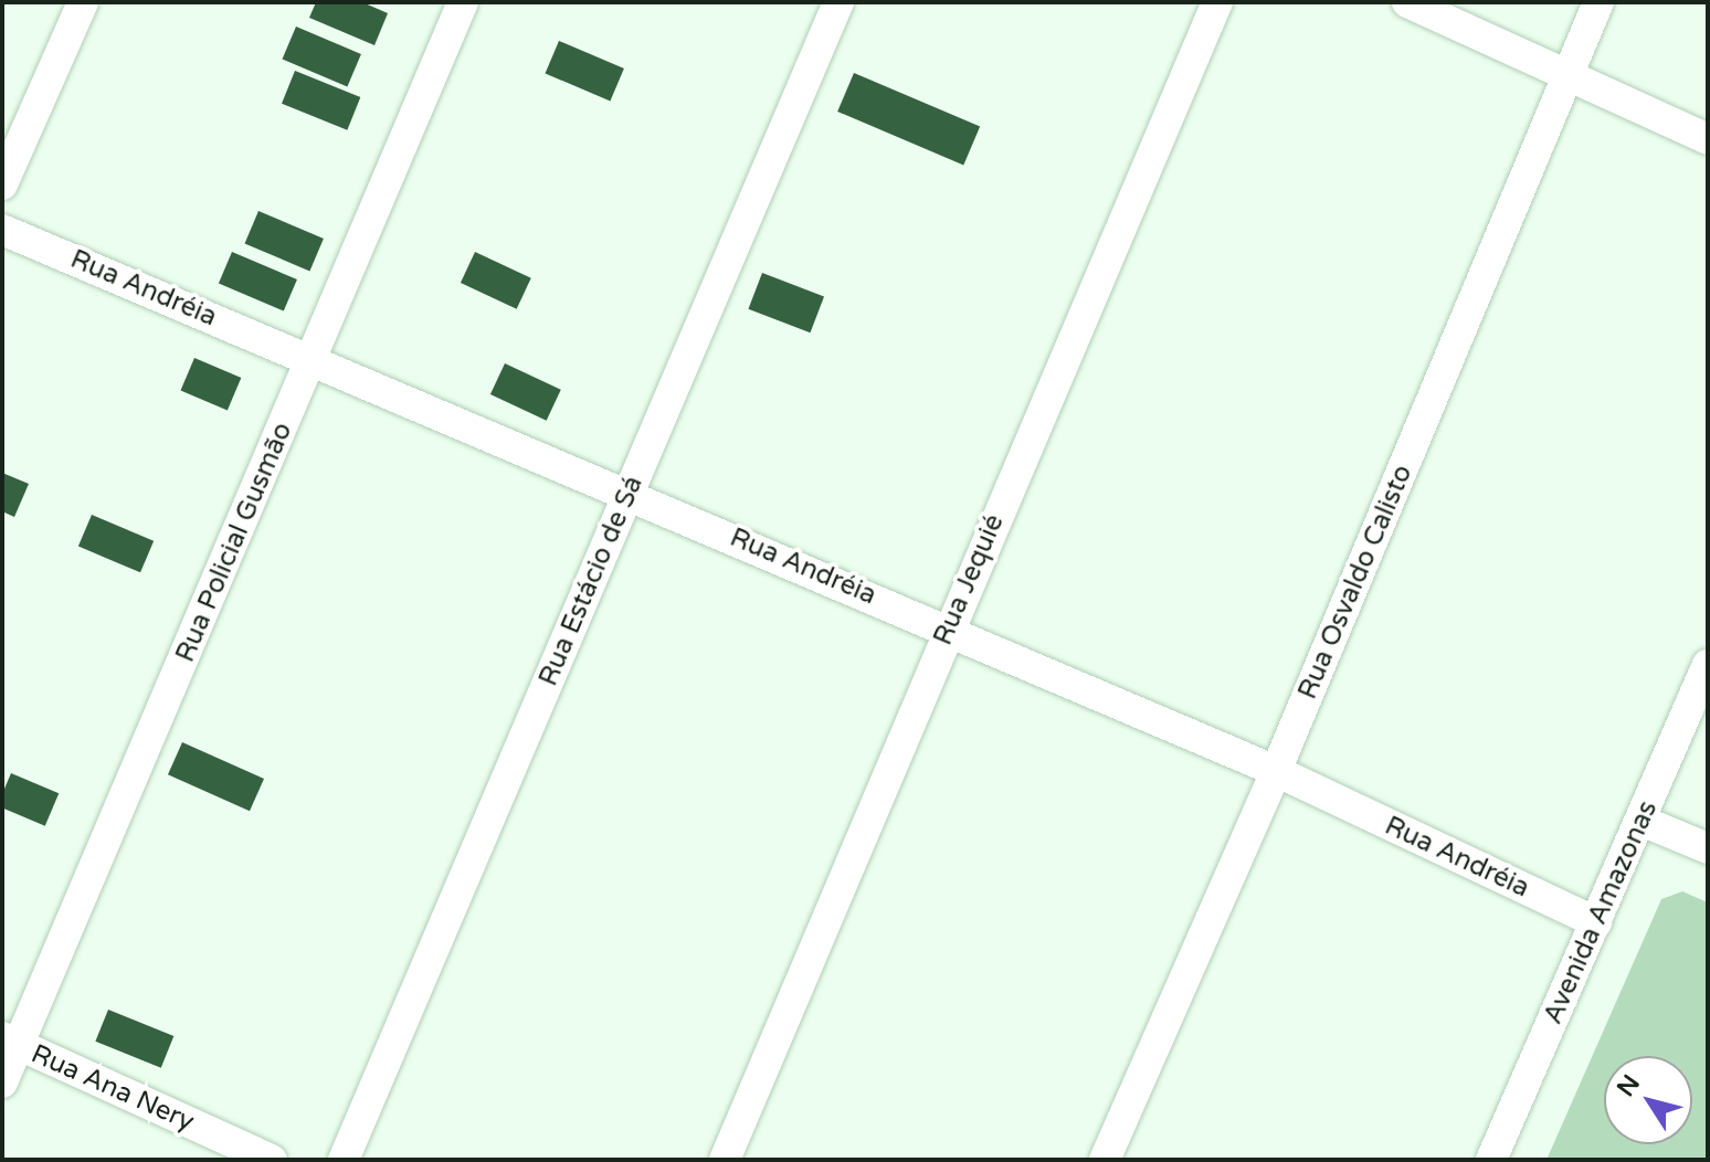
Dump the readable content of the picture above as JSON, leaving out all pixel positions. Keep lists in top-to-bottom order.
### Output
{
  "streets": {
    "street": [
      "Rua Andréia",
      "Rua Policial Gusmão",
      "Rua Jequié",
      "Rua Estácio de Sá",
      "Rua Osvaldo Calisto",
      "Avenida Amazonas",
      "Rua Ana Nery"
    ]
  },
  "crossings": [
    ["Rua Andréia", "Rua Policial Gusmão"],
    ["Rua Andréia", "Rua Jequié"],
    ["Rua Andréia", "Rua Estácio de Sá"],
    ["Rua Andréia", "Rua Osvaldo Calisto"],
    ["Rua Andréia", "Avenida Amazonas"],
    ["Rua Policial Gusmão", "Rua Ana Nery"]
  ],
  "north": "top left"
}
